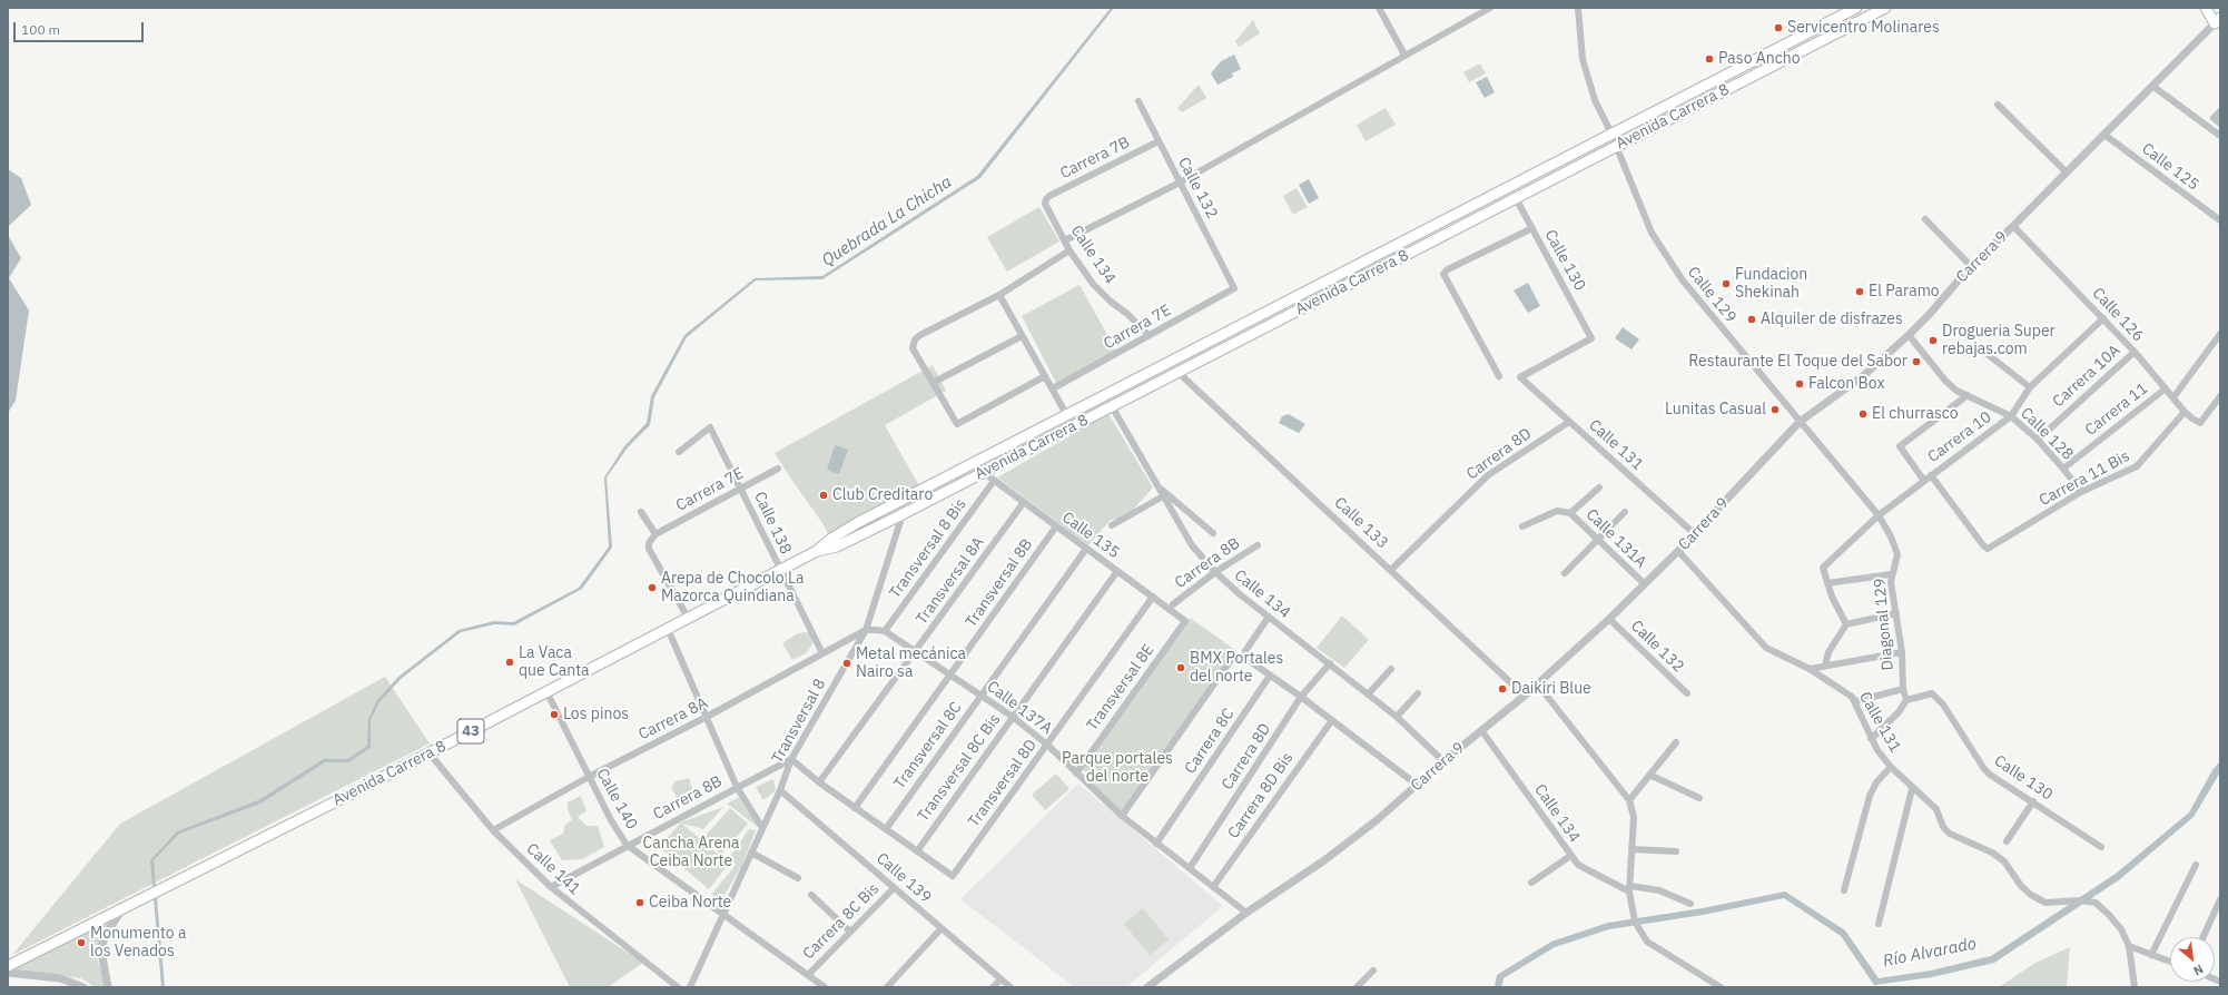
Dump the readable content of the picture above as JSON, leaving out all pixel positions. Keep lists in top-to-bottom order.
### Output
{
  "streets": {
    "main road": ["Avenida Carrera 8", "43"],
    "street": [
      "Carrera 7B",
      "Calle 125",
      "Calle 132",
      "Calle 134",
      "Carrera 9",
      "Calle 130",
      "Calle 129",
      "Calle 126",
      "Carrera 7E",
      "Carrera 10A",
      "Carrera 11",
      "Calle 128",
      "Carrera 10",
      "Calle 131",
      "Carrera 8D",
      "Carrera 11 Bis",
      "Calle 138",
      "Calle 133",
      "Calle 135",
      "Calle 131A",
      "Transversal 8 Bis",
      "Carrera 8B",
      "Transversal 8A",
      "Transversal 8B",
      "Diagonal 129",
      "Transversal 8E",
      "Calle 137A",
      "Carrera 8A",
      "Transversal 8",
      "Carrera 8C",
      "Transversal 8C",
      "Transversal 8C Bis",
      "Transversal 8D",
      "Carrera 8D Bis",
      "Calle 140",
      "Calle 141",
      "Calle 139",
      "Carrera 8C Bis"
    ]
  },
  "crossings": [
    ["Avenida Carrera 8", "Calle 134"],
    ["Avenida Carrera 8", "Calle 130"],
    ["Avenida Carrera 8", "Calle 129"],
    ["Avenida Carrera 8", "Calle 138"],
    ["Avenida Carrera 8", "Calle 133"],
    ["Avenida Carrera 8", "Calle 135"],
    ["Avenida Carrera 8", "Transversal 8"],
    ["Avenida Carrera 8", "Calle 140"],
    ["Avenida Carrera 8", "Calle 141"],
    ["Carrera 7B", "Calle 132"],
    ["Carrera 7B", "Calle 134"],
    ["Calle 125", "Carrera 9"],
    ["Calle 132", "Carrera 9"],
    ["Calle 132", "Carrera 7E"],
    ["Calle 134", "Carrera 9"],
    ["Calle 134", "Carrera 7E"],
    ["Calle 134", "Carrera 8D"],
    ["Calle 134", "Carrera 8B"],
    ["Carrera 9", "Calle 129"],
    ["Carrera 9", "Calle 126"],
    ["Carrera 9", "Calle 128"],
    ["Carrera 9", "Calle 131"],
    ["Carrera 9", "Calle 133"],
    ["Carrera 9", "Calle 131A"],
    ["Carrera 9", "Calle 137A"],
    ["Calle 130", "Calle 131"],
    ["Calle 130", "Diagonal 129"],
    ["Calle 129", "Carrera 10"],
    ["Calle 129", "Diagonal 129"],
    ["Calle 126", "Carrera 10A"],
    ["Calle 126", "Carrera 11"],
    ["Calle 126", "Carrera 10"],
    ["Calle 126", "Carrera 11 Bis"],
    ["Carrera 7E", "Calle 138"],
    ["Carrera 10A", "Calle 128"],
    ["Carrera 11", "Calle 128"],
    ["Calle 128", "Carrera 10"],
    ["Calle 128", "Carrera 11 Bis"],
    ["Carrera 10", "Carrera 11 Bis"],
    ["Calle 131", "Carrera 8D"],
    ["Carrera 8D", "Calle 133"],
    ["Carrera 8D", "Calle 137A"],
    ["Calle 138", "Carrera 8A"],
    ["Calle 135", "Transversal 8 Bis"],
    ["Calle 135", "Transversal 8A"],
    ["Calle 135", "Transversal 8B"],
    ["Calle 135", "Transversal 8E"],
    ["Calle 135", "Transversal 8C"],
    ["Calle 135", "Transversal 8C Bis"],
    ["Calle 135", "Transversal 8D"],
    ["Transversal 8 Bis", "Calle 137A"],
    ["Carrera 8B", "Transversal 8"],
    ["Carrera 8B", "Calle 140"],
    ["Carrera 8B", "Calle 141"],
    ["Transversal 8A", "Calle 137A"],
    ["Transversal 8B", "Calle 137A"],
    ["Transversal 8E", "Calle 137A"],
    ["Calle 137A", "Carrera 8C"],
    ["Calle 137A", "Transversal 8C"],
    ["Calle 137A", "Transversal 8C Bis"],
    ["Calle 137A", "Transversal 8D"],
    ["Calle 137A", "Carrera 8D Bis"],
    ["Carrera 8A", "Transversal 8"],
    ["Carrera 8A", "Calle 140"],
    ["Carrera 8A", "Calle 141"],
    ["Transversal 8", "Calle 140"],
    ["Transversal 8", "Calle 139"],
    ["Transversal 8C Bis", "Transversal 8D"],
    ["Calle 140", "Carrera 8C Bis"],
    ["Calle 139", "Carrera 8C Bis"]
  ],
  "water": ["Quebrada La Chicha", "Río Alvarado"],
  "parks": ["Parque portales del norte", "Cancha Arena Ceiba Norte"],
  "places": [
    "Servicentro Molinares",
    "Paso Ancho",
    "Fundacion Shekinah",
    "El Paramo",
    "Alquiler de disfrazes",
    "Drogueria Super rebajas.com",
    "Restaurante El Toque del Sabor",
    "Falcon Box",
    "Lunitas Casual",
    "El churrasco",
    "Club Creditaro",
    "Arepa de Chocolo La Mazorca Quindiana",
    "La Vaca que Canta",
    "Metal mecánica Nairo sa",
    "BMX Portales del norte",
    "Daikiri Blue",
    "Los pinos",
    "Ceiba Norte",
    "Monumento a los Venados"
  ],
  "scale_bar": "100 m",
  "north": "bottom right"
}
